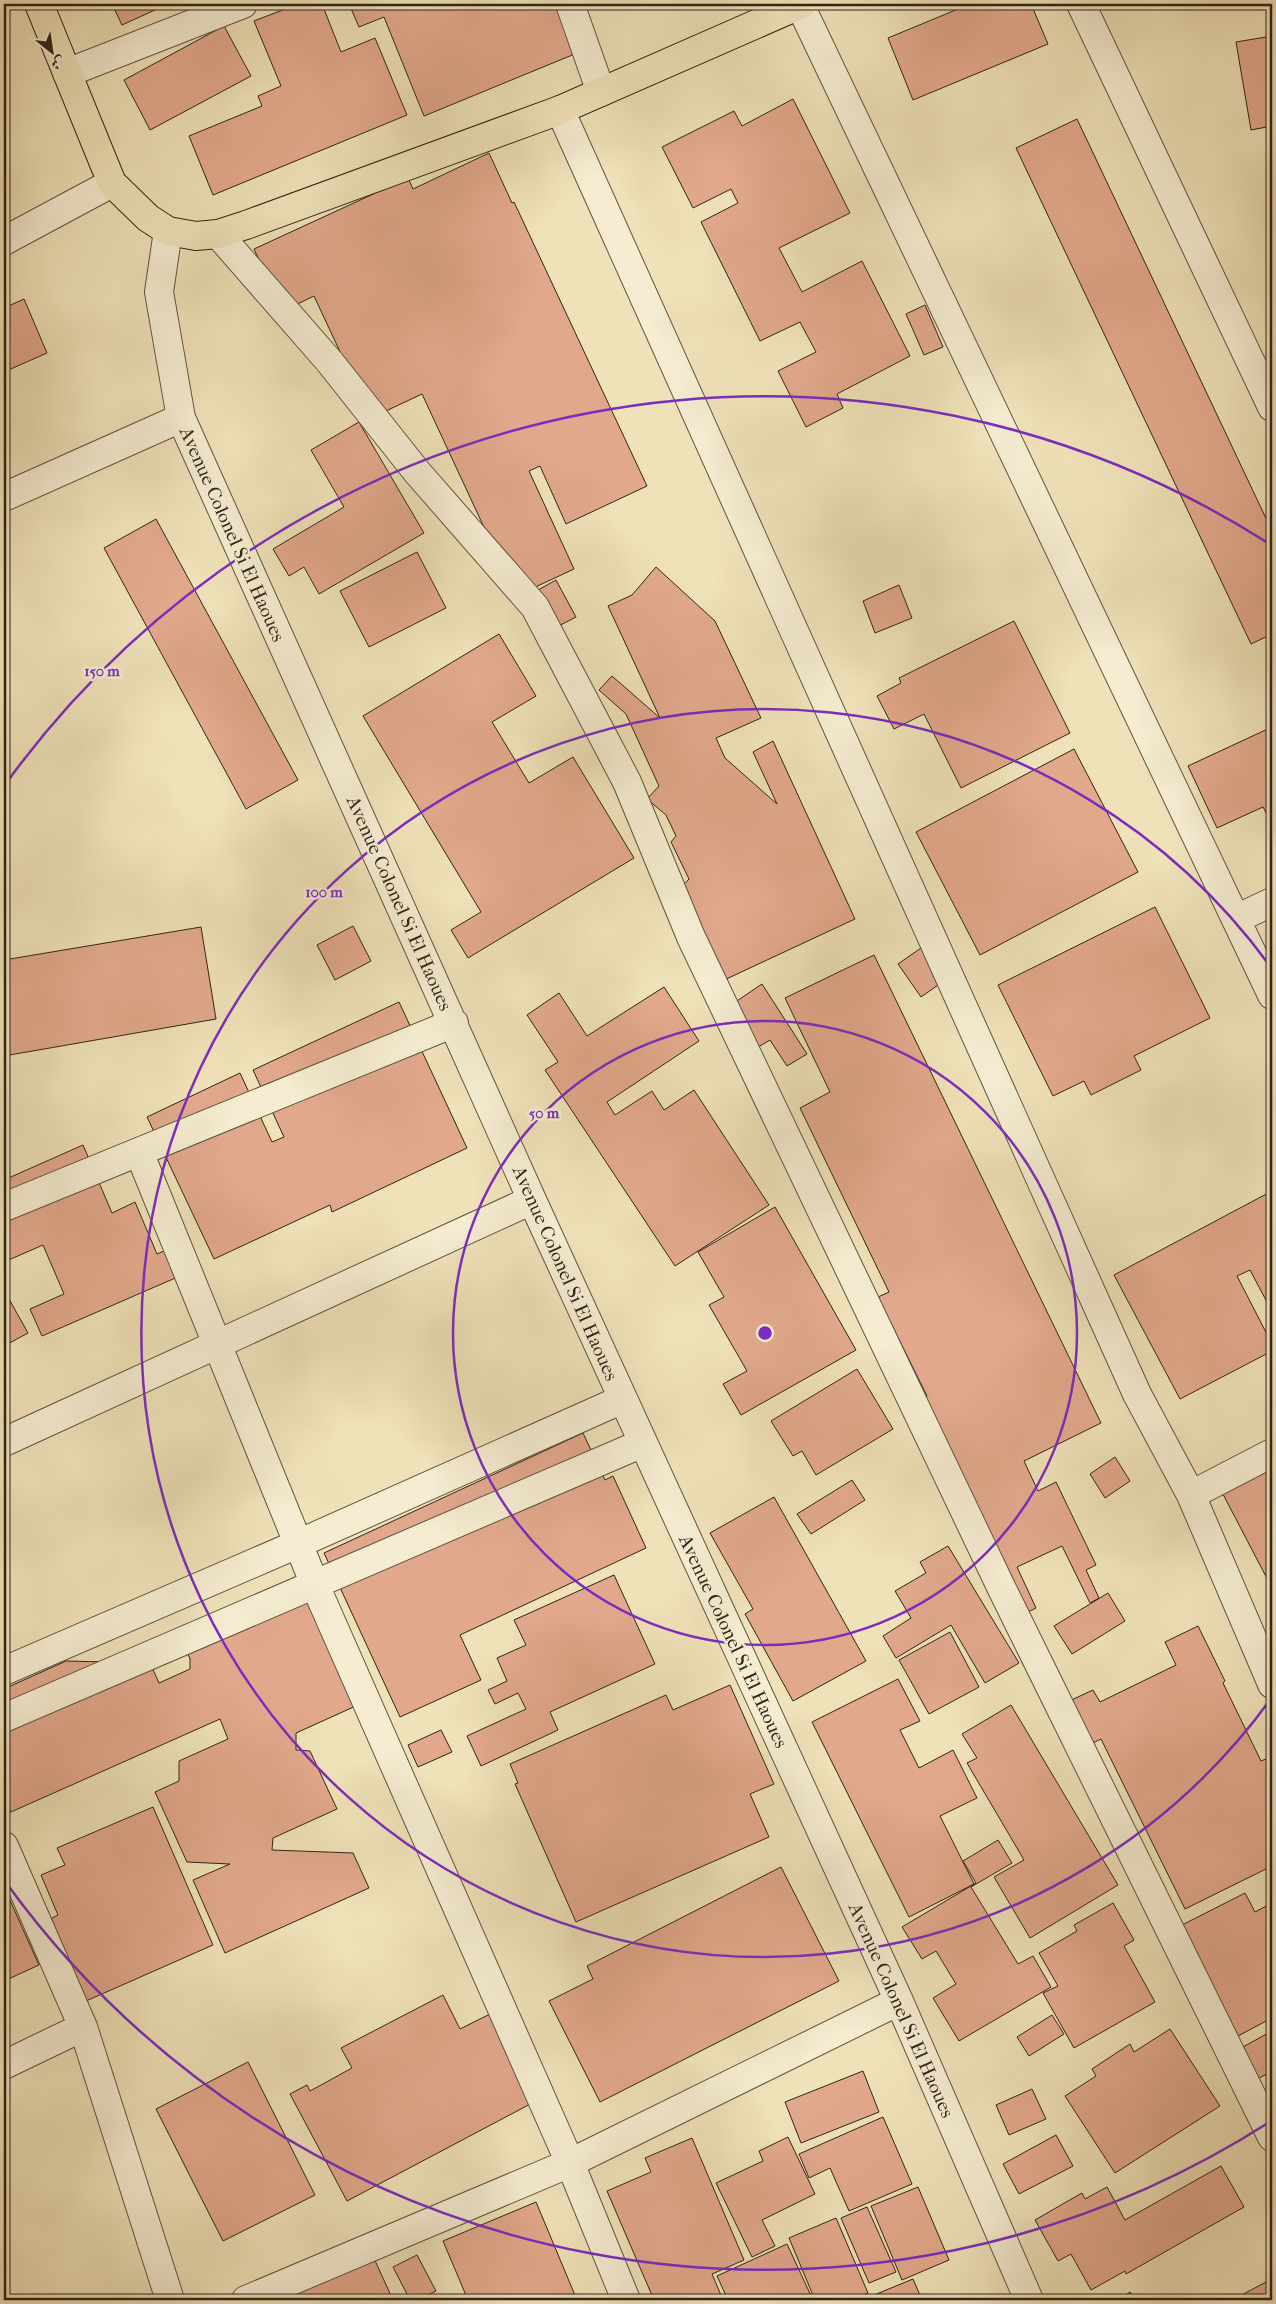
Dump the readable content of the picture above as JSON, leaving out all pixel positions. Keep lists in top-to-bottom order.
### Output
{
  "streets": {
    "street": ["Avenue Colonel Si El Haoues"]
  },
  "north": "bottom right",
  "rings": ["150 m", "100 m", "50 m"]
}
